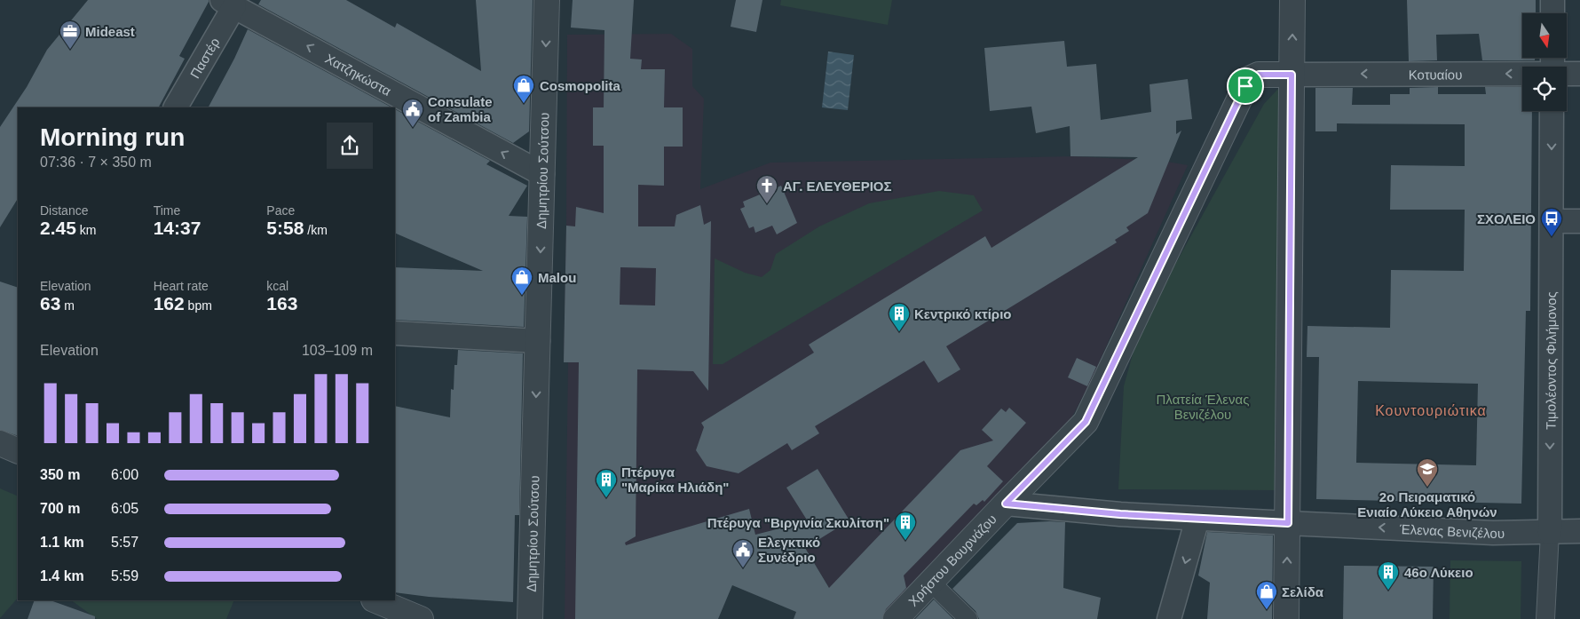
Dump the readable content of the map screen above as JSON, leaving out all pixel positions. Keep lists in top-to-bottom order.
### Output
{
  "streets": {
    "street": [
      "Παστέρ",
      "Κοτυαίου",
      "Χατζηκώστα",
      "Δημητρίου Σούτσου",
      "Τιμoλέοντος Φιλήμονος",
      "Έλενας Βενιζέλου",
      "Χρήστου Βουρνάζου"
    ]
  },
  "crossings": [
    ["Παστέρ", "Χατζηκώστα"],
    ["Κοτυαίου", "Χρήστου Βουρνάζου"],
    ["Χατζηκώστα", "Δημητρίου Σούτσου"],
    ["Τιμoλέοντος Φιλήμονος", "Έλενας Βενιζέλου"],
    ["Έλενας Βενιζέλου", "Χρήστου Βουρνάζου"]
  ],
  "one_way": [
    "Κοτυαίου",
    "Χατζηκώστα",
    "Δημητρίου Σούτσου",
    "Τιμoλέοντος Φιλήμονος",
    "Έλενας Βενιζέλου"
  ],
  "districts": ["Κουντουριώτικα"],
  "parks": ["Πλατεία Έλενας Βενιζέλου"],
  "places": {
    "office": ["Mideast"],
    "shop": ["Cosmopolita", "Malou", "Σελίδα"],
    "public building": ["Consulate of Zambia", "Ελεγκτικό Συνέδριο"],
    "church": ["ΑΓ. ΕΛΕΥΘΕΡΙΟΣ"],
    "bus stop": ["ΣΧΟΛΕΙΟ"],
    "building": [
      "Κεντρικό κτίριο",
      "Πτέρυγα \"Μαρίκα Ηλιάδη\"",
      "Πτέρυγα \"Βιργινία Σκυλίτση\"",
      "46o Λύκειο"
    ],
    "school or university": ["2ο Πειραματικό Ενιαίο Λύκειο Αθηνών"]
  },
  "north": "bottom",
  "page": {
    "heading": ["Morning run", "07:36 · 7 × 350 m"],
    "stats": [
      ["Distance", "2.45 km"],
      ["Time", "14:37"],
      ["Pace", "5:58 /km"],
      ["Elevation", "63 m"],
      ["Heart rate", "162 bpm"],
      ["kcal", "163"]
    ],
    "chart": ["Elevation", "103–109 m"],
    "list": [
      {
        "name": "350 m",
        "note": "6:00"
      },
      {
        "name": "700 m",
        "note": "6:05"
      },
      {
        "name": "1.1 km",
        "note": "5:57"
      },
      {
        "name": "1.4 km",
        "note": "5:59"
      }
    ]
  }
}
